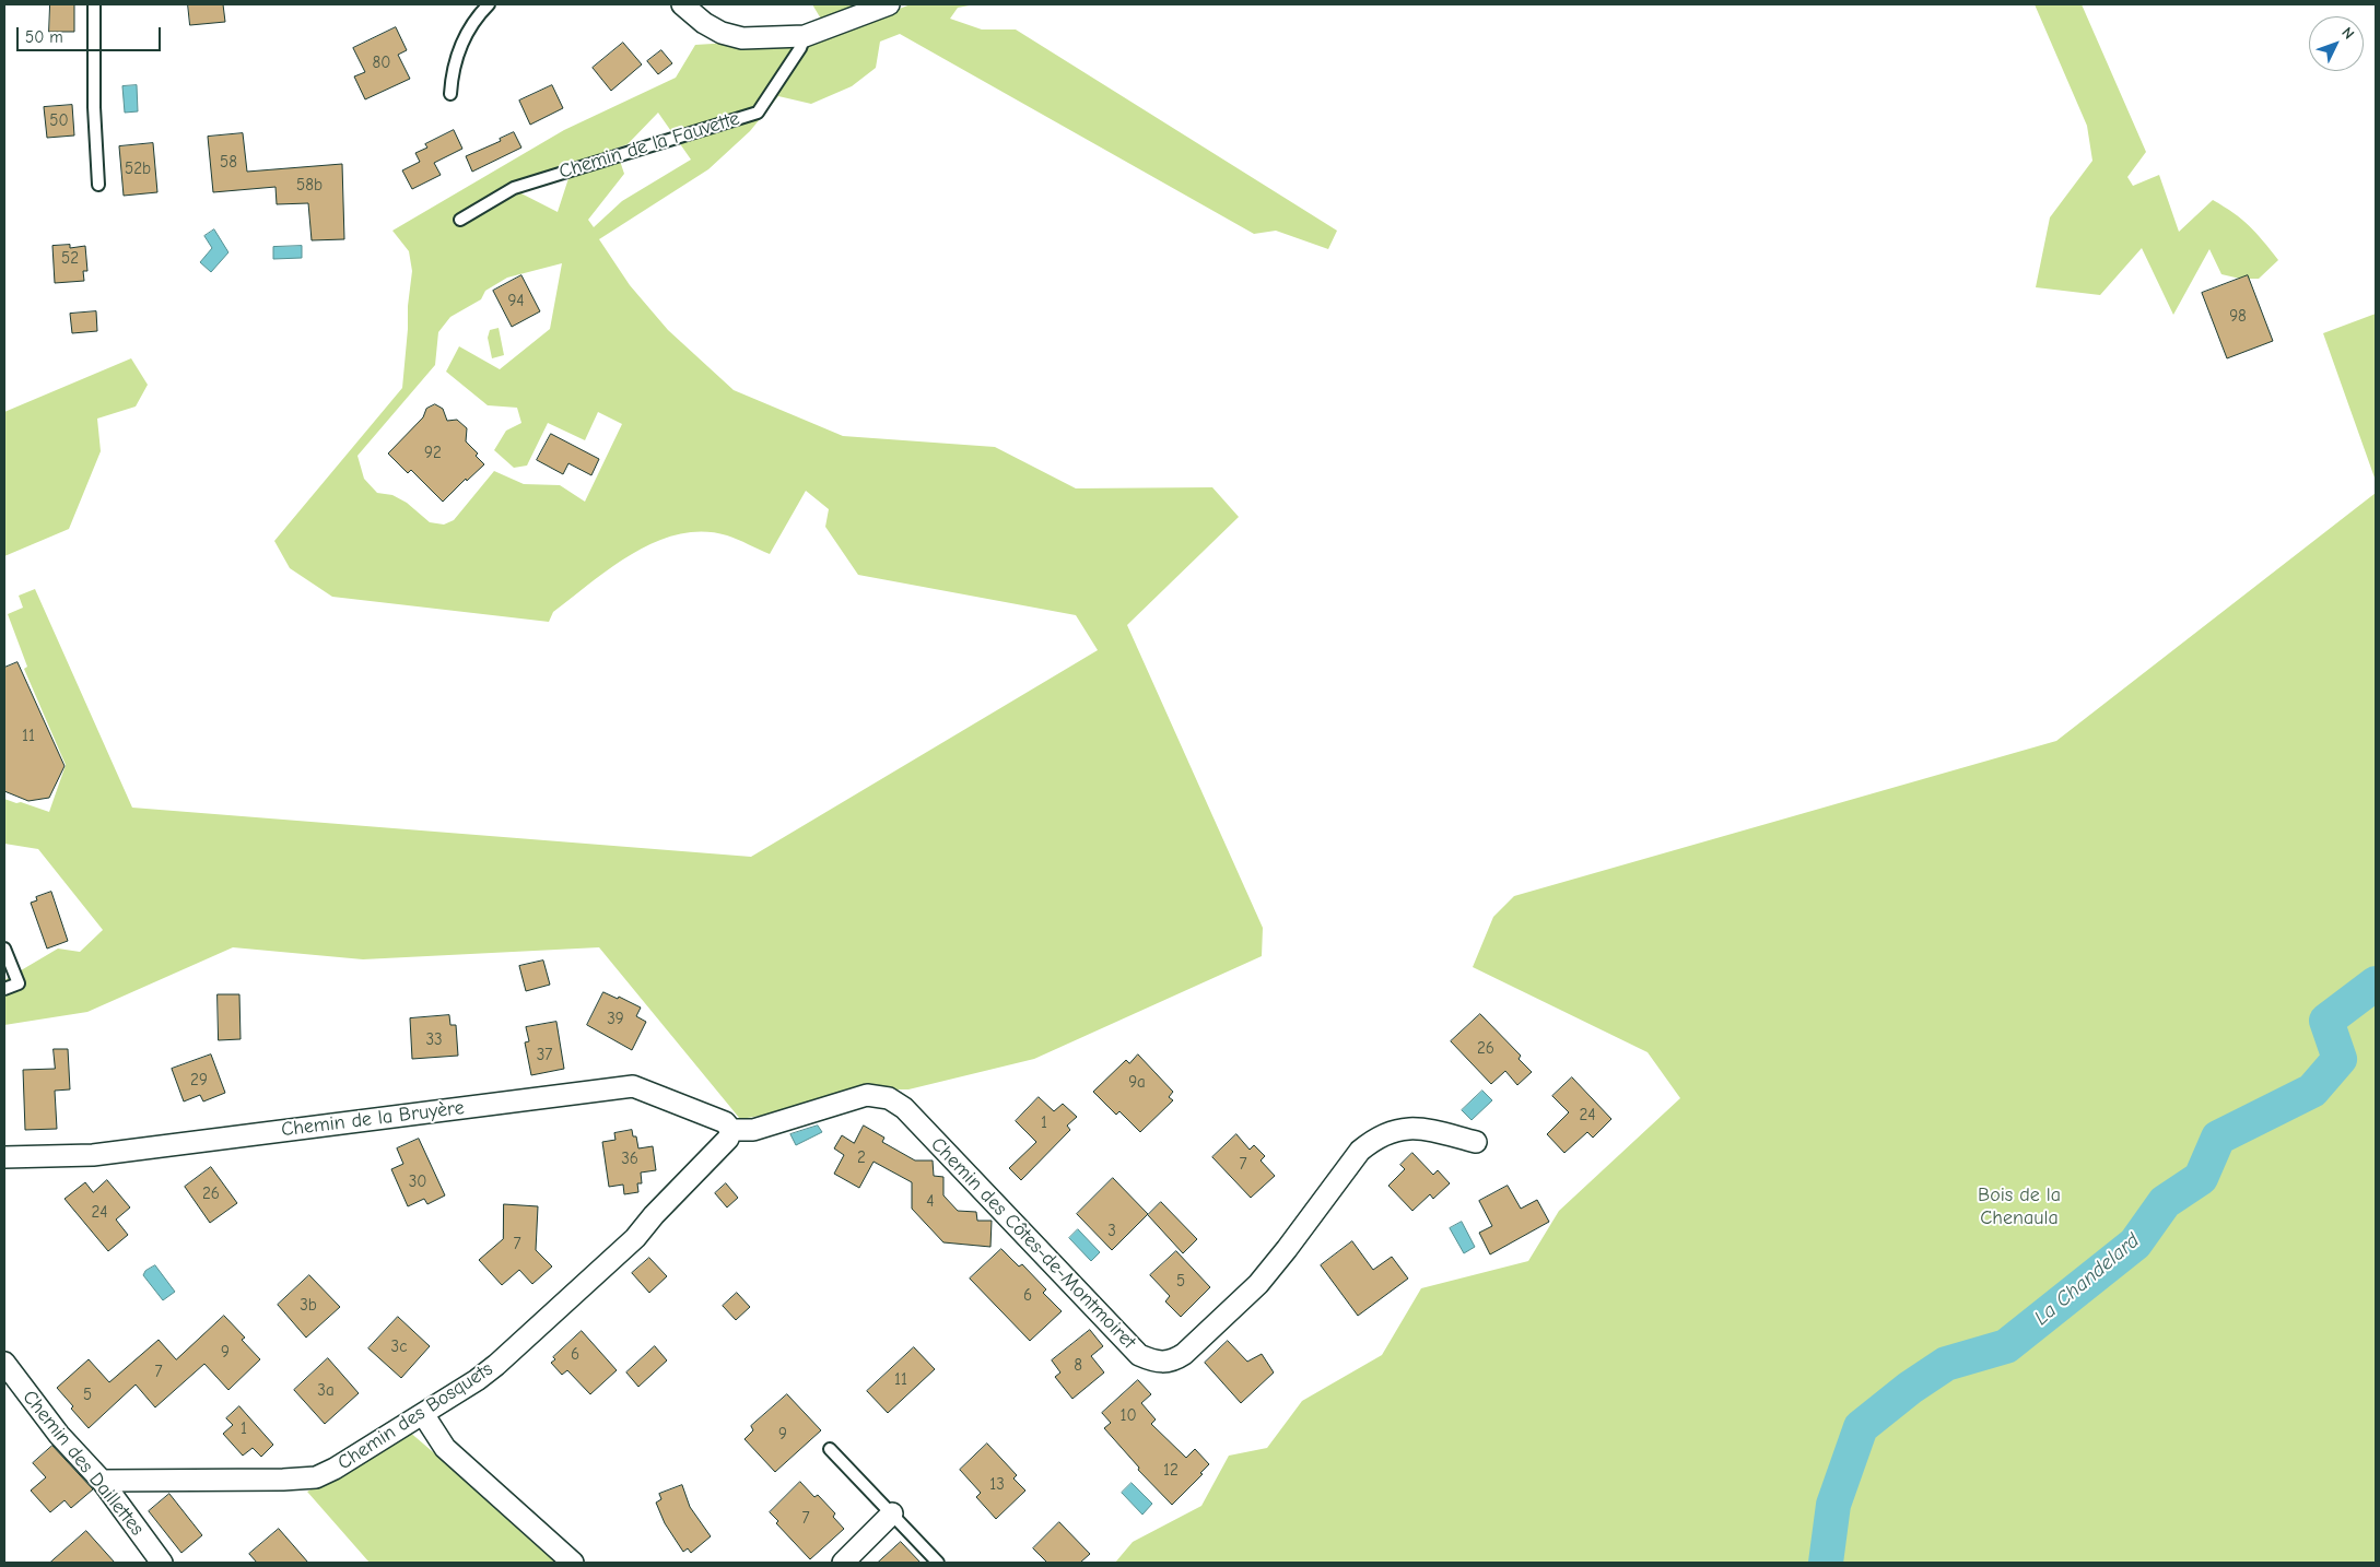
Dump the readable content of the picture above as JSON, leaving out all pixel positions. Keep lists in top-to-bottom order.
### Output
{
  "streets": {
    "street": [
      "Chemin de la Bruyère",
      "Chemin des Côtes-de-Montmoiret",
      "Chemin des Bosquets",
      "Chemin des Daillettes"
    ],
    "lane": ["Chemin de la Fauvette"]
  },
  "crossings": [
    ["Chemin de la Bruyère", "Chemin des Côtes-de-Montmoiret"],
    ["Chemin de la Bruyère", "Chemin des Bosquets"],
    ["Chemin des Côtes-de-Montmoiret", "Chemin des Bosquets"],
    ["Chemin des Bosquets", "Chemin des Daillettes"]
  ],
  "water": ["La Chandelard"],
  "parks": ["Bois de la Chenaula"],
  "house_numbers": [
    "80",
    "50",
    "58",
    "52b",
    "58b",
    "52",
    "94",
    "98",
    "92",
    "11",
    "39",
    "33",
    "26",
    "37",
    "29",
    "9a",
    "24",
    "1",
    "2",
    "36",
    "7",
    "30",
    "26",
    "4",
    "24",
    "3",
    "7",
    "5",
    "6",
    "3b",
    "3c",
    "9",
    "6",
    "8",
    "7",
    "11",
    "3a",
    "5",
    "10",
    "1",
    "9",
    "12",
    "13",
    "7"
  ],
  "scale_bar": "50 m",
  "north": "top right"
}
